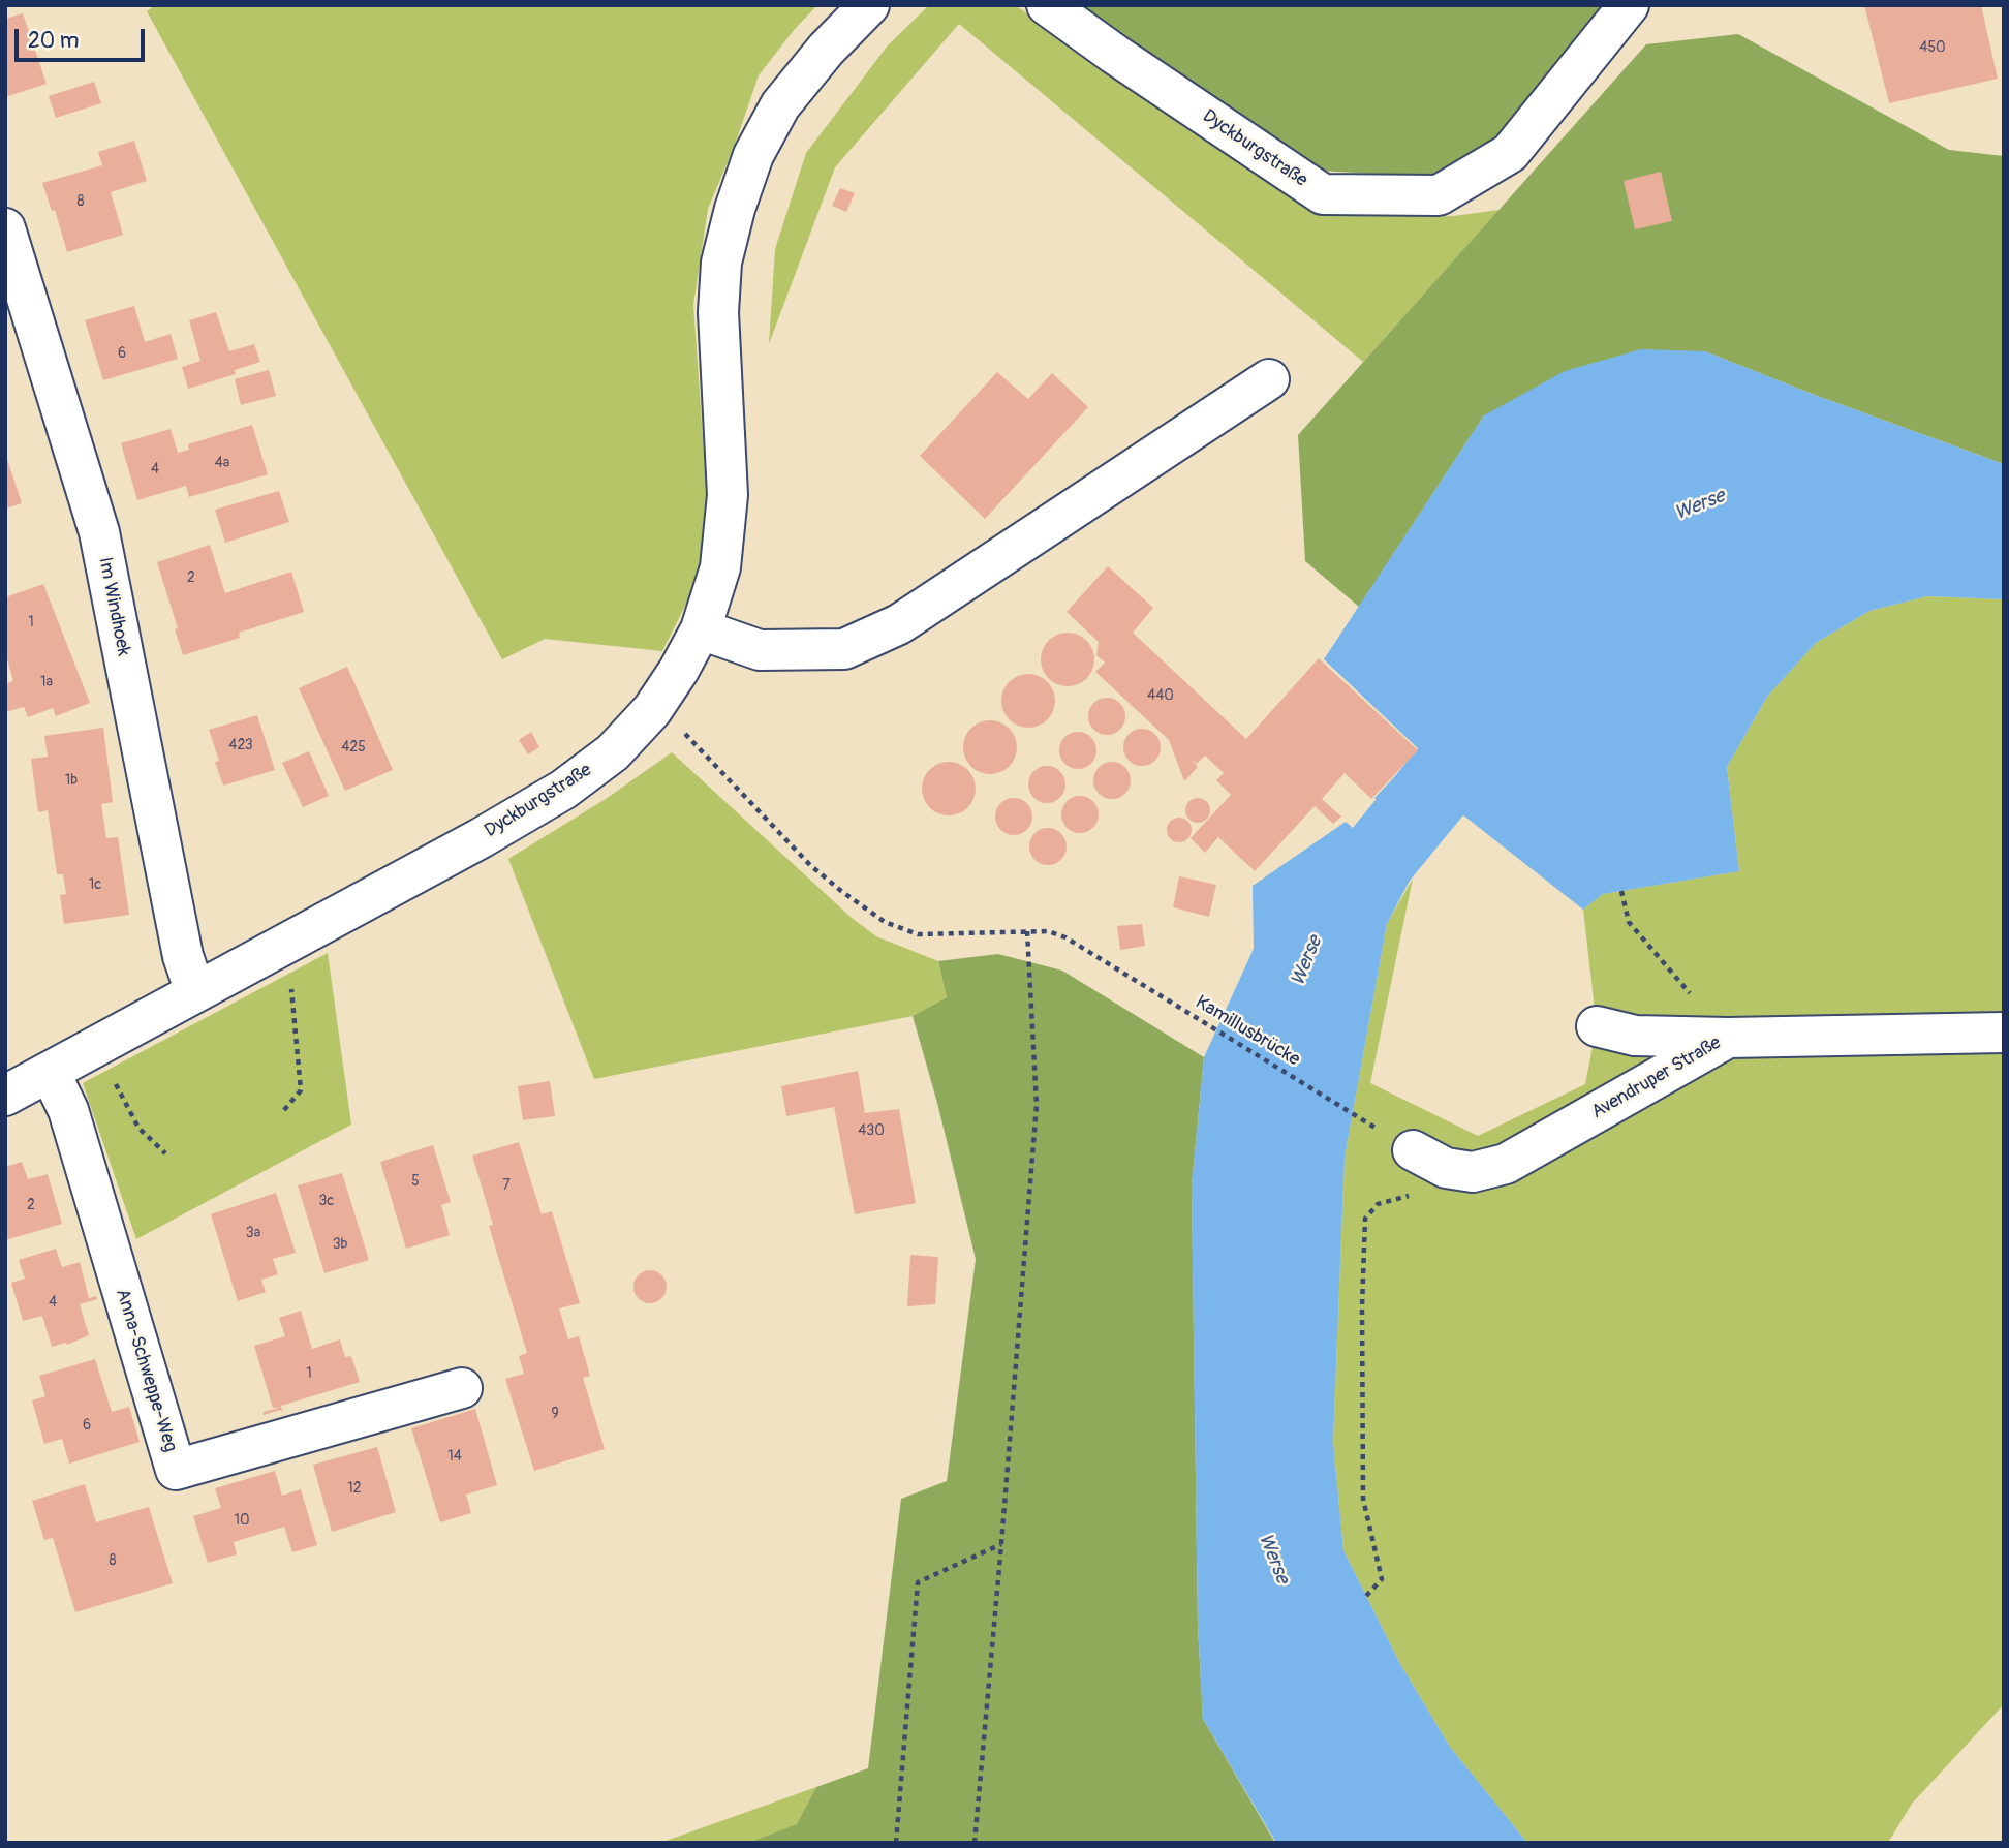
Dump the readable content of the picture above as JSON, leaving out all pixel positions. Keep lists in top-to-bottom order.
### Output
{
  "streets": {
    "street": [
      "Dyckburgstraße",
      "Im Windhoek",
      "Avendruper Straße",
      "Anna-Schweppe-Weg"
    ],
    "path": ["Kamillusbrücke"]
  },
  "crossings": [
    ["Dyckburgstraße", "Im Windhoek"],
    ["Dyckburgstraße", "Anna-Schweppe-Weg"],
    ["Kamillusbrücke", "Avendruper Straße"]
  ],
  "water": ["Werse"],
  "house_numbers": [
    "450",
    "8",
    "6",
    "4a",
    "4",
    "2",
    "1",
    "1a",
    "440",
    "423",
    "425",
    "1b",
    "1c",
    "430",
    "5",
    "7",
    "3c",
    "2",
    "3a",
    "3b",
    "4",
    "1",
    "9",
    "6",
    "14",
    "12",
    "10",
    "8"
  ],
  "scale_bar": "20 m"
}
